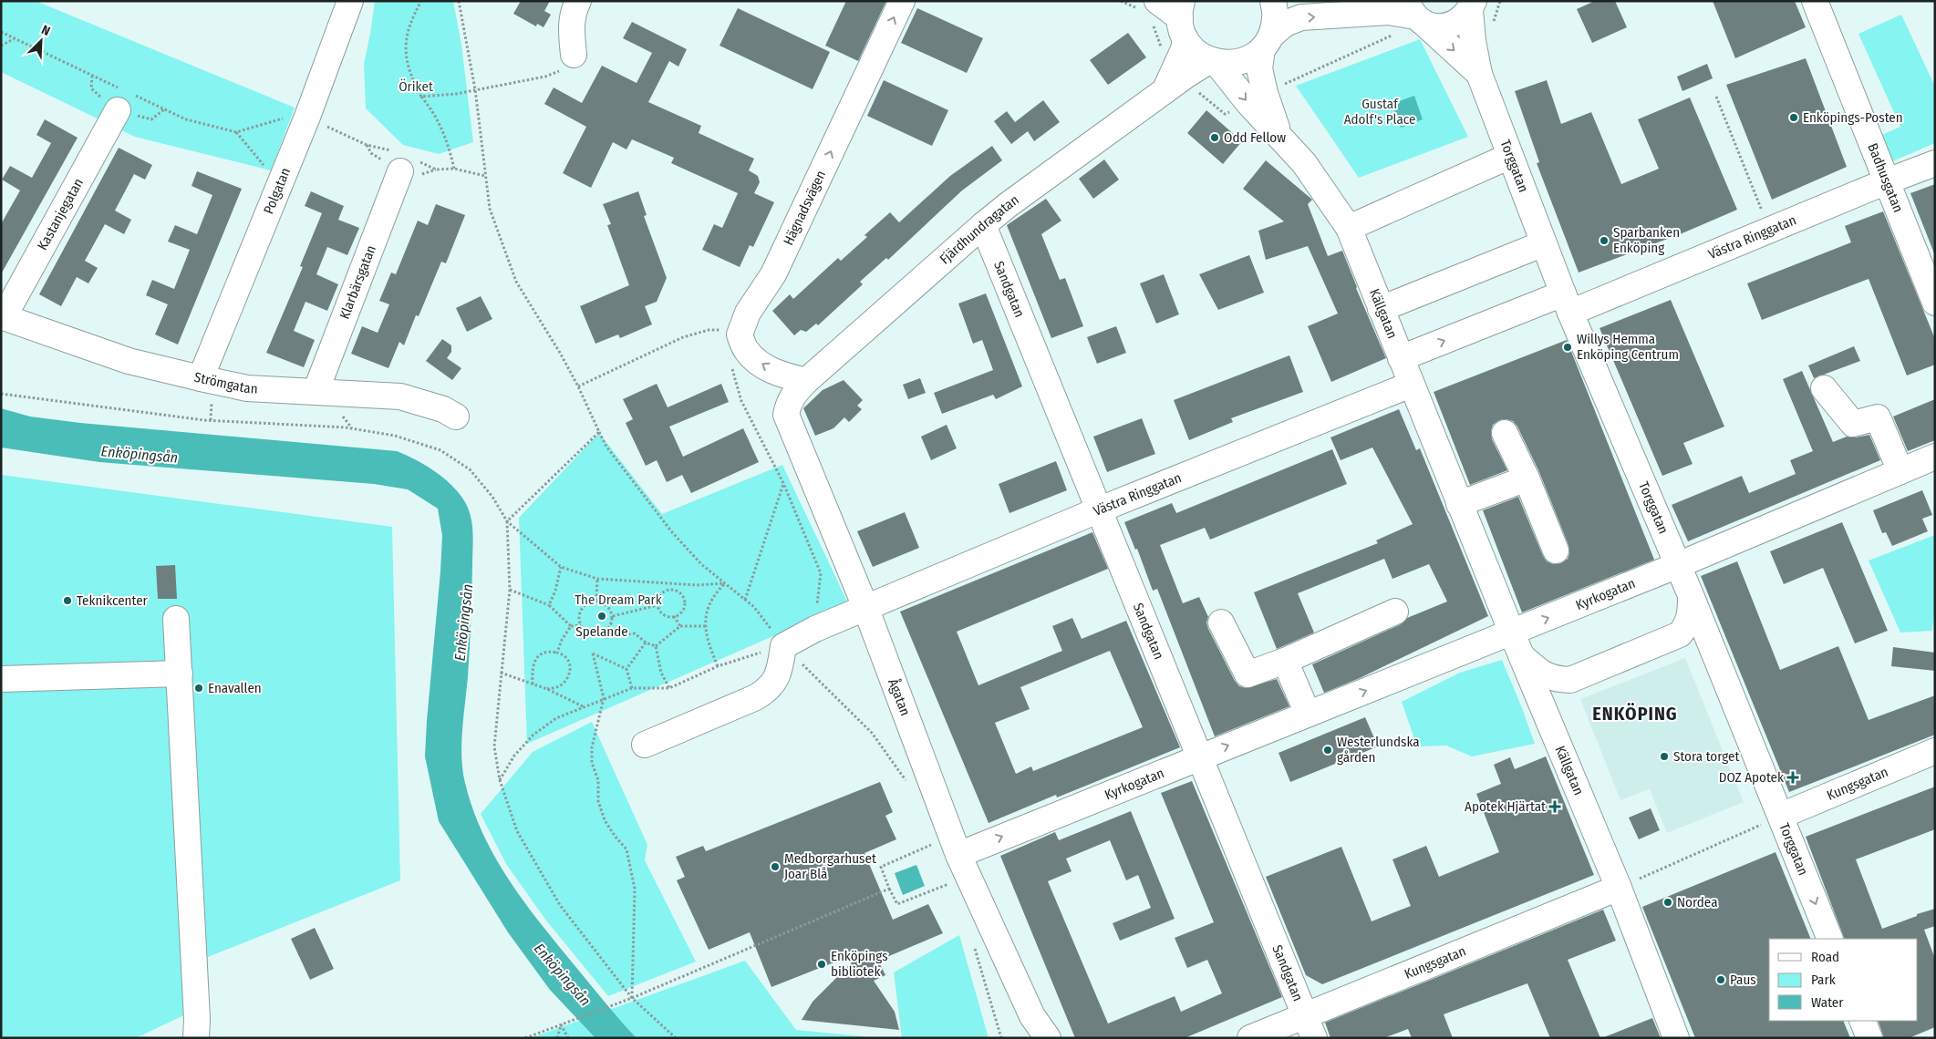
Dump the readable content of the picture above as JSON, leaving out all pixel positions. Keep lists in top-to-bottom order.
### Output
{
  "streets": {
    "street": [
      "Torggatan",
      "Badhusgatan",
      "Polgatan",
      "Hägnadsvägen",
      "Kastanjegatan",
      "Fjärdhundragatan",
      "Västra Ringgatan",
      "Klarbärsgatan",
      "Sandgatan",
      "Källgatan",
      "Strömgatan",
      "Kyrkogatan",
      "Ågatan",
      "Kungsgatan"
    ]
  },
  "crossings": [
    ["Torggatan", "Västra Ringgatan"],
    ["Torggatan", "Kyrkogatan"],
    ["Torggatan", "Kungsgatan"],
    ["Badhusgatan", "Västra Ringgatan"],
    ["Polgatan", "Strömgatan"],
    ["Kastanjegatan", "Strömgatan"],
    ["Fjärdhundragatan", "Sandgatan"],
    ["Fjärdhundragatan", "Källgatan"],
    ["Fjärdhundragatan", "Ågatan"],
    ["Västra Ringgatan", "Sandgatan"],
    ["Västra Ringgatan", "Källgatan"],
    ["Västra Ringgatan", "Ågatan"],
    ["Klarbärsgatan", "Strömgatan"],
    ["Sandgatan", "Kyrkogatan"],
    ["Sandgatan", "Kungsgatan"],
    ["Källgatan", "Kyrkogatan"],
    ["Källgatan", "Kungsgatan"],
    ["Kyrkogatan", "Ågatan"]
  ],
  "one_way": ["Hägnadsvägen", "Kyrkogatan"],
  "districts": ["ENKÖPING"],
  "water": ["Enköpingsån"],
  "parks": ["Öriket", "Gustaf Adolf's Place", "The Dream Park"],
  "places": {
    "other": [
      "Enköpings-Posten",
      "Odd Fellow",
      "Sparbanken Enköping",
      "Willys Hemma Enköping Centrum",
      "Teknikcenter",
      "Spelande",
      "Enavallen",
      "Westerlundska gården",
      "Stora torget",
      "Medborgarhuset Joar Blå",
      "Nordea",
      "Enköpings bibliotek",
      "Paus"
    ],
    "health": ["DOZ Apotek", "Apotek Hjärtat"]
  },
  "legend": ["Road", "Park", "Water"],
  "north": "top right"
}
